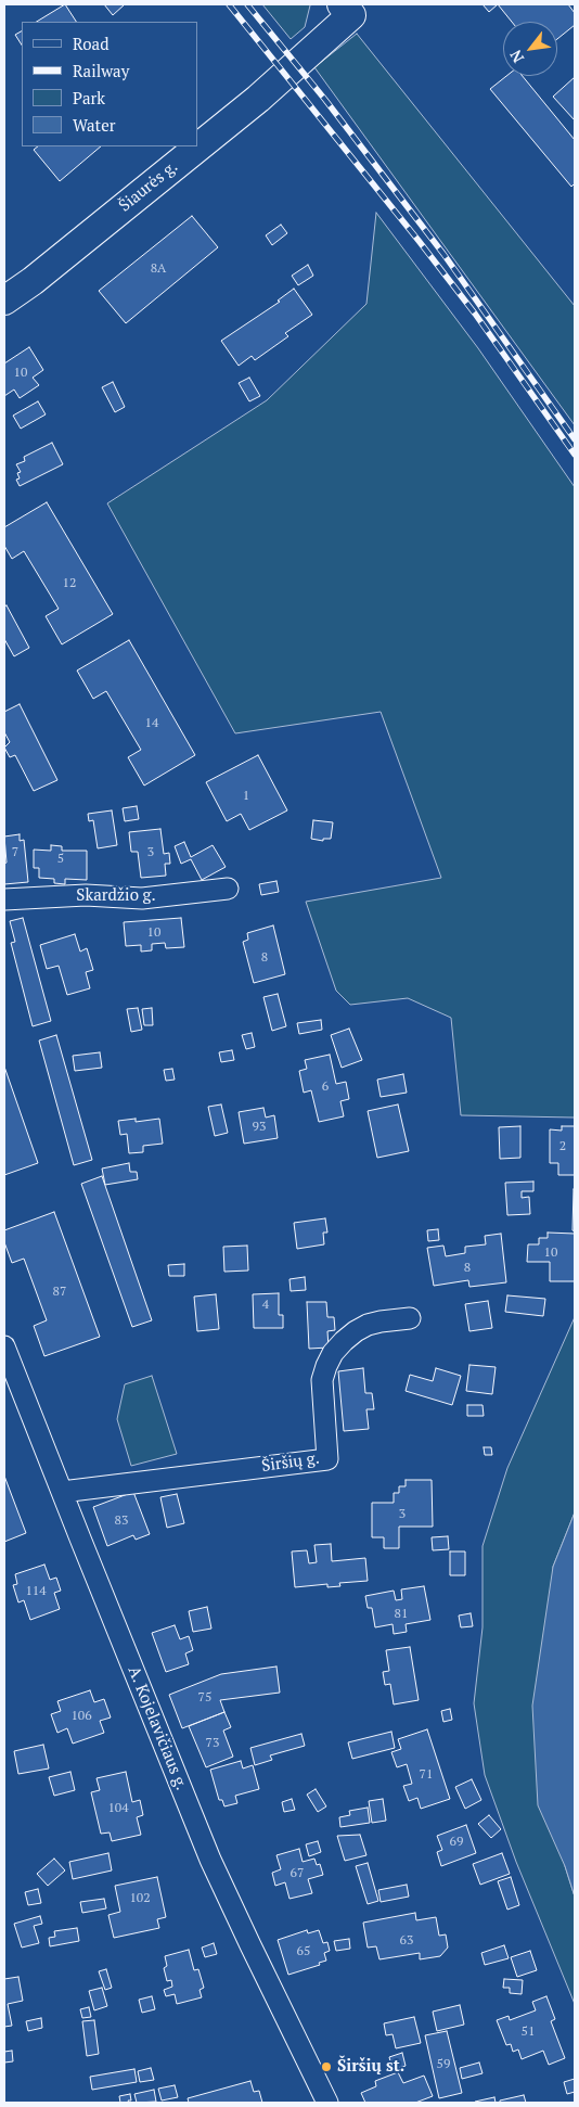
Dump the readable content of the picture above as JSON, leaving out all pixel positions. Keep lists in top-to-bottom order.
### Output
{
  "streets": {
    "main road": ["Šiaurės g."],
    "street": ["Skardžio g.", "Širšių g.", "A. Kojelavičiaus g."]
  },
  "crossings": [
    ["Širšių g.", "A. Kojelavičiaus g."]
  ],
  "places": ["Širšių st."],
  "house_numbers": [
    "8A",
    "10",
    "12",
    "14",
    "1",
    "7",
    "3",
    "5",
    "10",
    "8",
    "6",
    "93",
    "2",
    "10",
    "8",
    "87",
    "4",
    "3",
    "83",
    "114",
    "81",
    "75",
    "106",
    "73",
    "71",
    "104",
    "69",
    "67",
    "102",
    "63",
    "65",
    "51",
    "59"
  ],
  "legend": [
    "Road",
    "Railway",
    "Park",
    "Water"
  ],
  "north": "bottom left"
}
